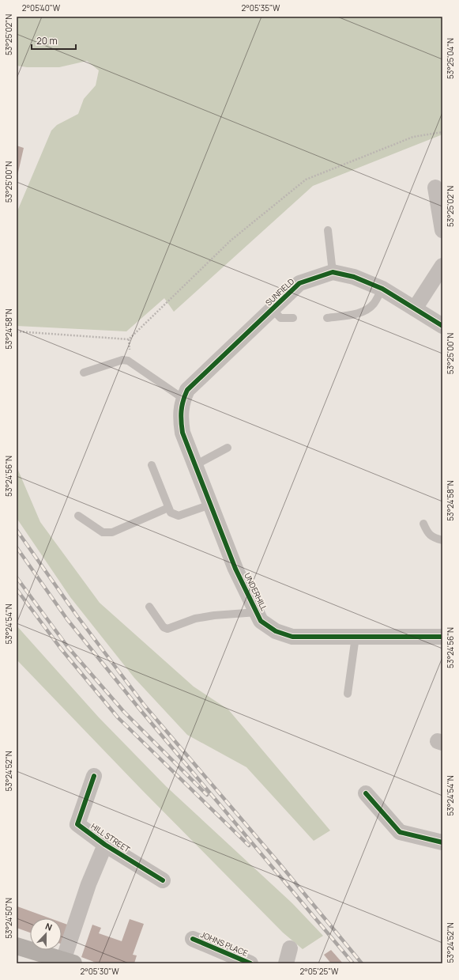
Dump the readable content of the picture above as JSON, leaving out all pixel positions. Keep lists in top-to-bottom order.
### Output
{
  "streets": {
    "street": [
      "SUNFIELD",
      "UNDERHILL",
      "HILL STREET",
      "JOHNS PLACE"
    ]
  },
  "crossings": [
    ["SUNFIELD", "UNDERHILL"]
  ],
  "scale_bar": "20 m",
  "north": "top",
  "coordinates": [
    "2°05'40\"W",
    "2°05'35\"W",
    "53°25'02\"N",
    "53°25'04\"N",
    "53°25'00\"N",
    "53°24'58\"N",
    "53°24'56\"N",
    "53°24'54\"N",
    "53°24'52\"N",
    "53°24'50\"N",
    "2°05'30\"W",
    "2°05'25\"W"
  ]
}
